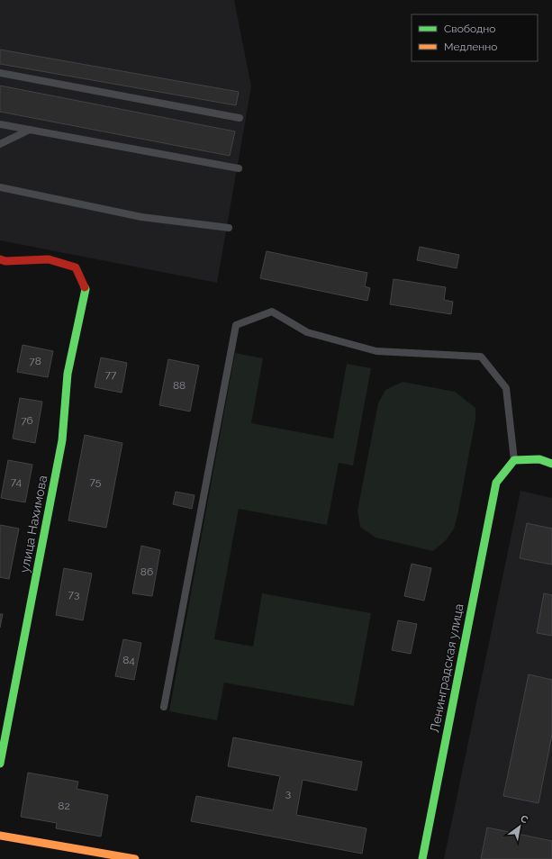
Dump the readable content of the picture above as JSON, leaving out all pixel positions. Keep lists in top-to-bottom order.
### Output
{
  "streets": {
    "street": ["улица Нахимова", "Ленинградская улица"]
  },
  "house_numbers": [
    "78",
    "77",
    "88",
    "76",
    "74",
    "75",
    "86",
    "73",
    "84",
    "3",
    "82"
  ],
  "legend": ["Свободно", "Медленно"],
  "north": "top right"
}
